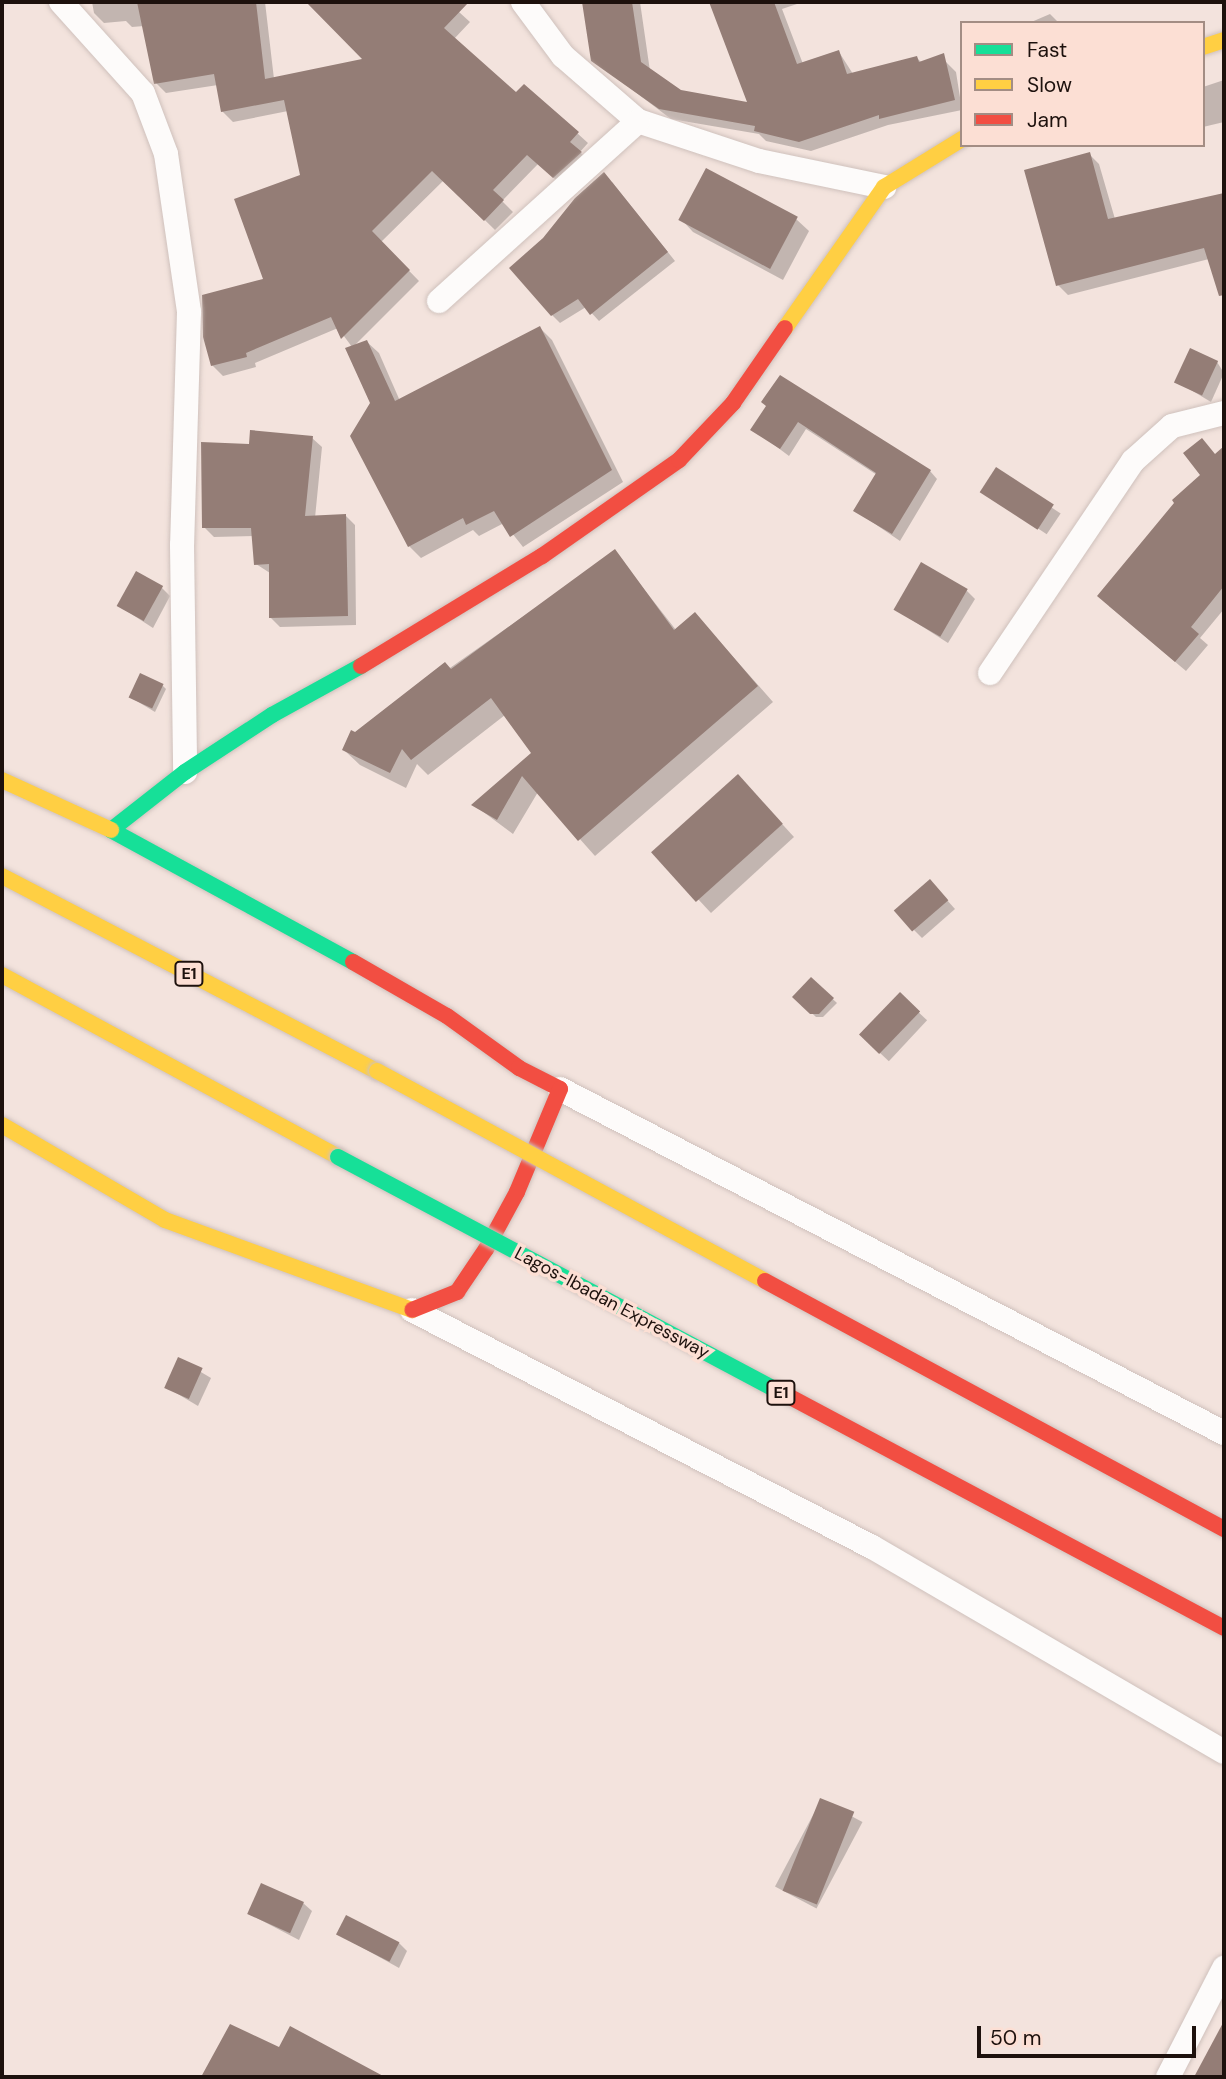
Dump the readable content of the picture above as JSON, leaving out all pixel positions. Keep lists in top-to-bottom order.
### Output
{
  "streets": {
    "main road": ["E1", "Lagos-Ibadan Expressway"]
  },
  "legend": ["Fast", "Slow", "Jam"],
  "scale_bar": "50 m"
}
